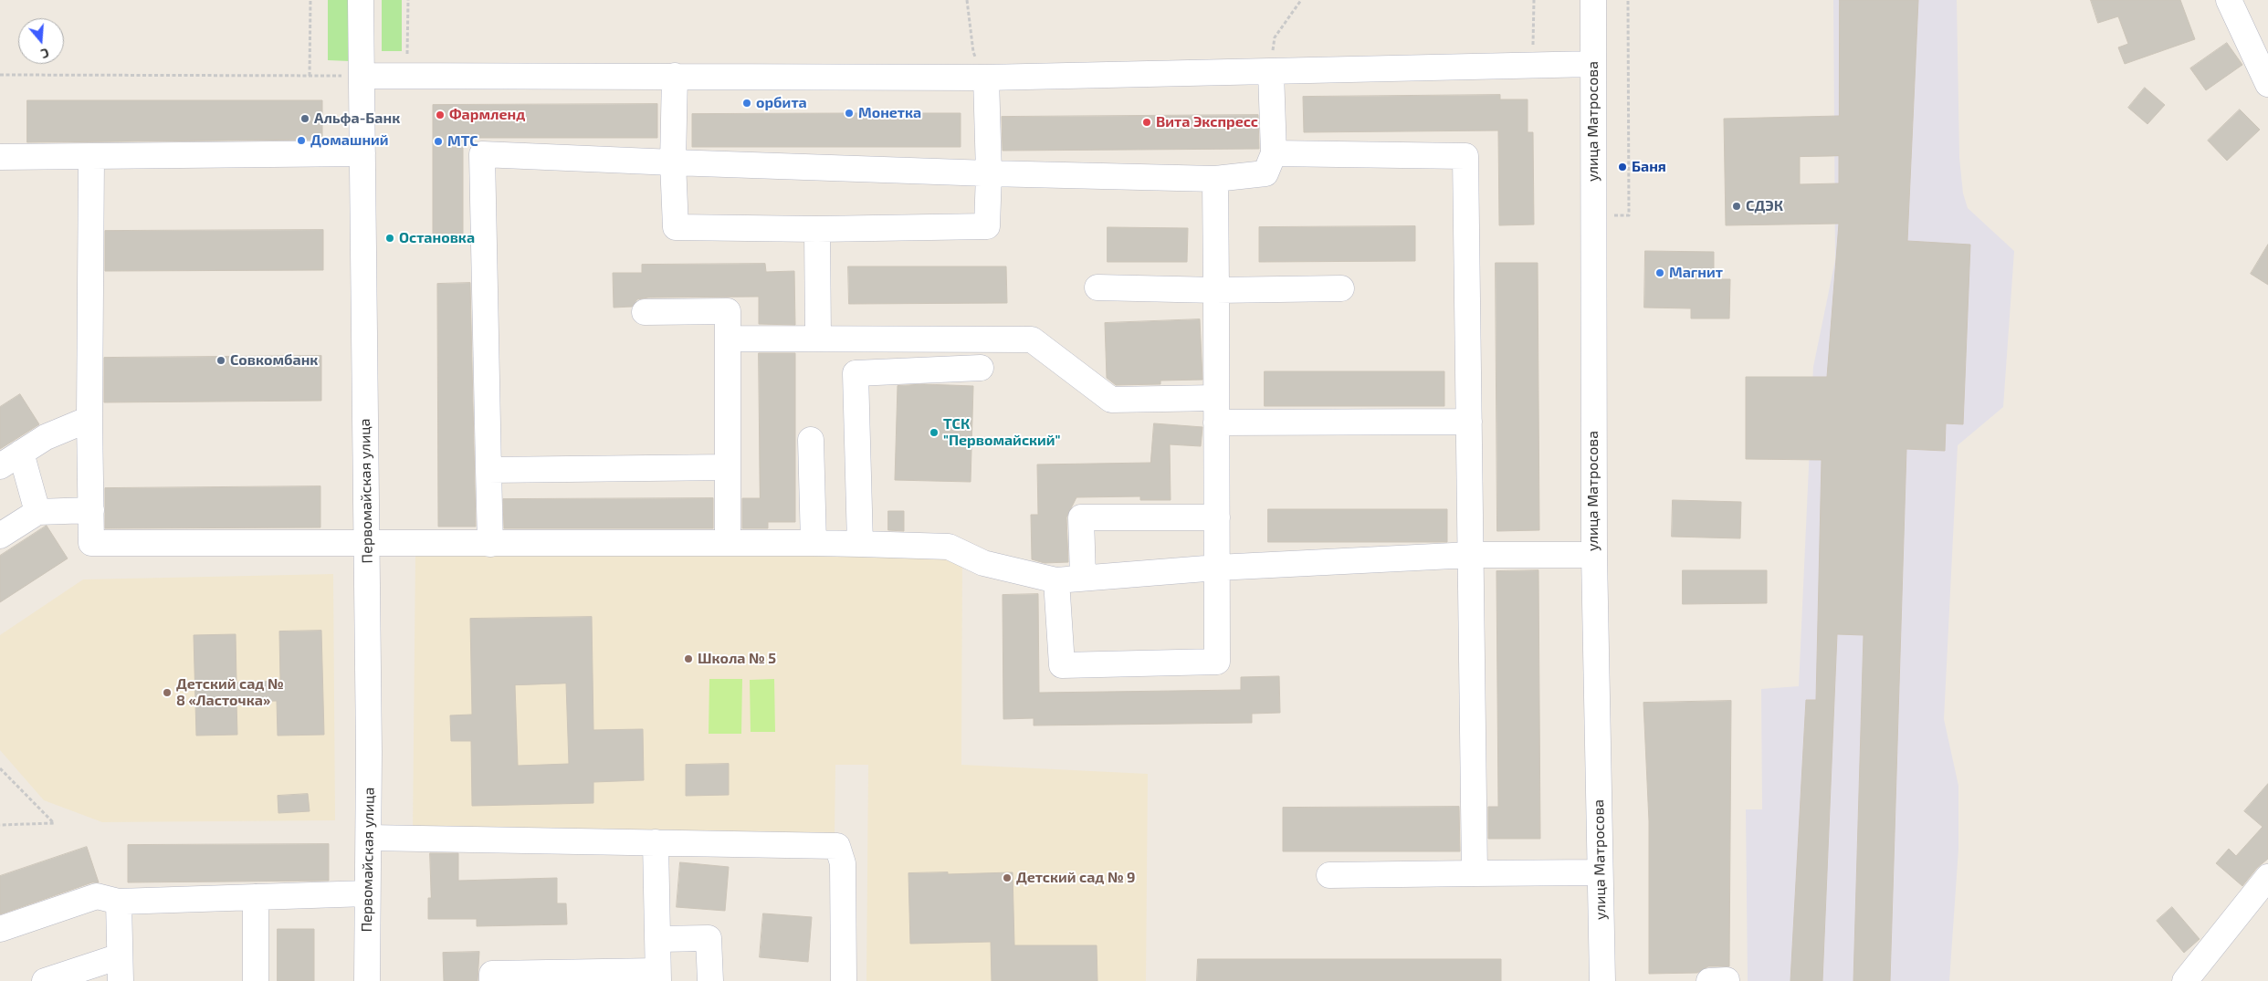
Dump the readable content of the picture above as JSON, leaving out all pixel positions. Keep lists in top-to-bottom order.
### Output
{
  "streets": {
    "street": ["улица Матросова", "Первомайская улица"]
  },
  "places": [
    "орбита",
    "Монетка",
    "Фармленд",
    "Альфа-Банк",
    "Вита Экспресс",
    "Домашний",
    "МТС",
    "Баня",
    "СДЭК",
    "Остановка",
    "Магнит",
    "Совкомбанк",
    "ТСК \"Первомайский\"",
    "Школа № 5",
    "Детский сад № 8 «Ласточка»",
    "Детский сад № 9"
  ],
  "north": "bottom"
}
